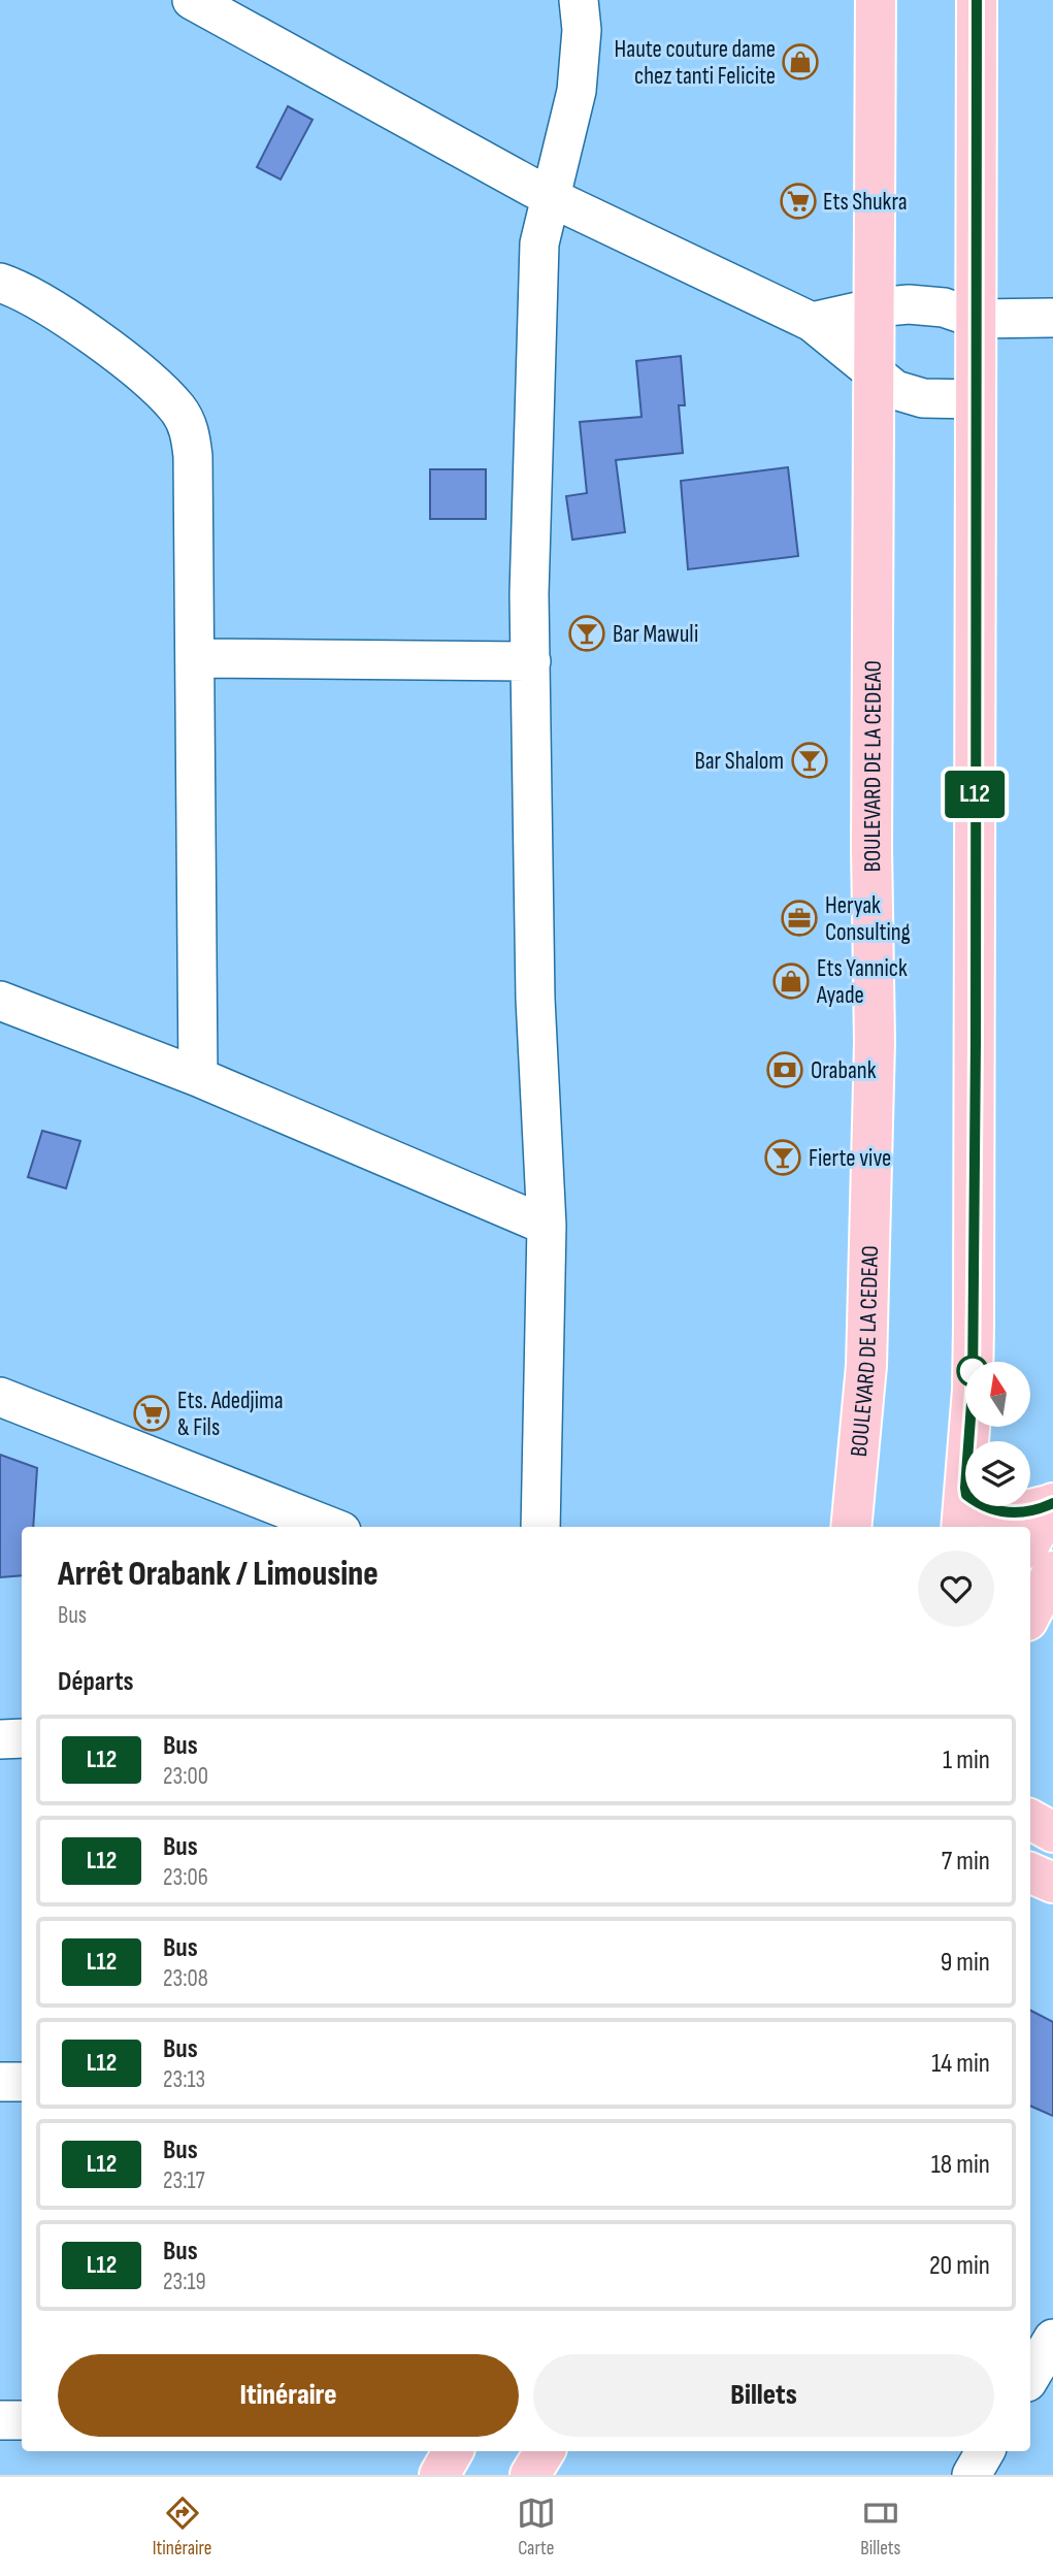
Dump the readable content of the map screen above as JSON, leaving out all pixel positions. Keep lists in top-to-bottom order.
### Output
{
  "streets": {
    "main road": ["BOULEVARD DE LA CEDEAO"]
  },
  "places": {
    "shop": ["Haute couture dame chez tanti Felicite", "Ets Yannick Ayade"],
    "supermarket": ["Ets Shukra", "Ets. Adedjima & Fils"],
    "bar": ["Bar Mawuli", "Bar Shalom", "Fierte vive"],
    "office": ["Heryak Consulting"],
    "bank": ["Orabank"]
  },
  "lines": ["bus line L12"],
  "north": "top",
  "page": {
    "on_map": "L12",
    "heading": [
      ["Arrêt Orabank / Limousine", "Bus"],
      "Départs"
    ],
    "list": [
      {
        "mark": "L12",
        "name": "Bus",
        "note": "23:00",
        "value": "1 min"
      },
      {
        "mark": "L12",
        "name": "Bus",
        "note": "23:06",
        "value": "7 min"
      },
      {
        "mark": "L12",
        "name": "Bus",
        "note": "23:08",
        "value": "9 min"
      },
      {
        "mark": "L12",
        "name": "Bus",
        "note": "23:13",
        "value": "14 min"
      },
      {
        "mark": "L12",
        "name": "Bus",
        "note": "23:17",
        "value": "18 min"
      },
      {
        "mark": "L12",
        "name": "Bus",
        "note": "23:19",
        "value": "20 min"
      }
    ],
    "buttons": ["Itinéraire", "Billets"],
    "tabs": ["Itinéraire", "Carte", "Billets"]
  }
}
